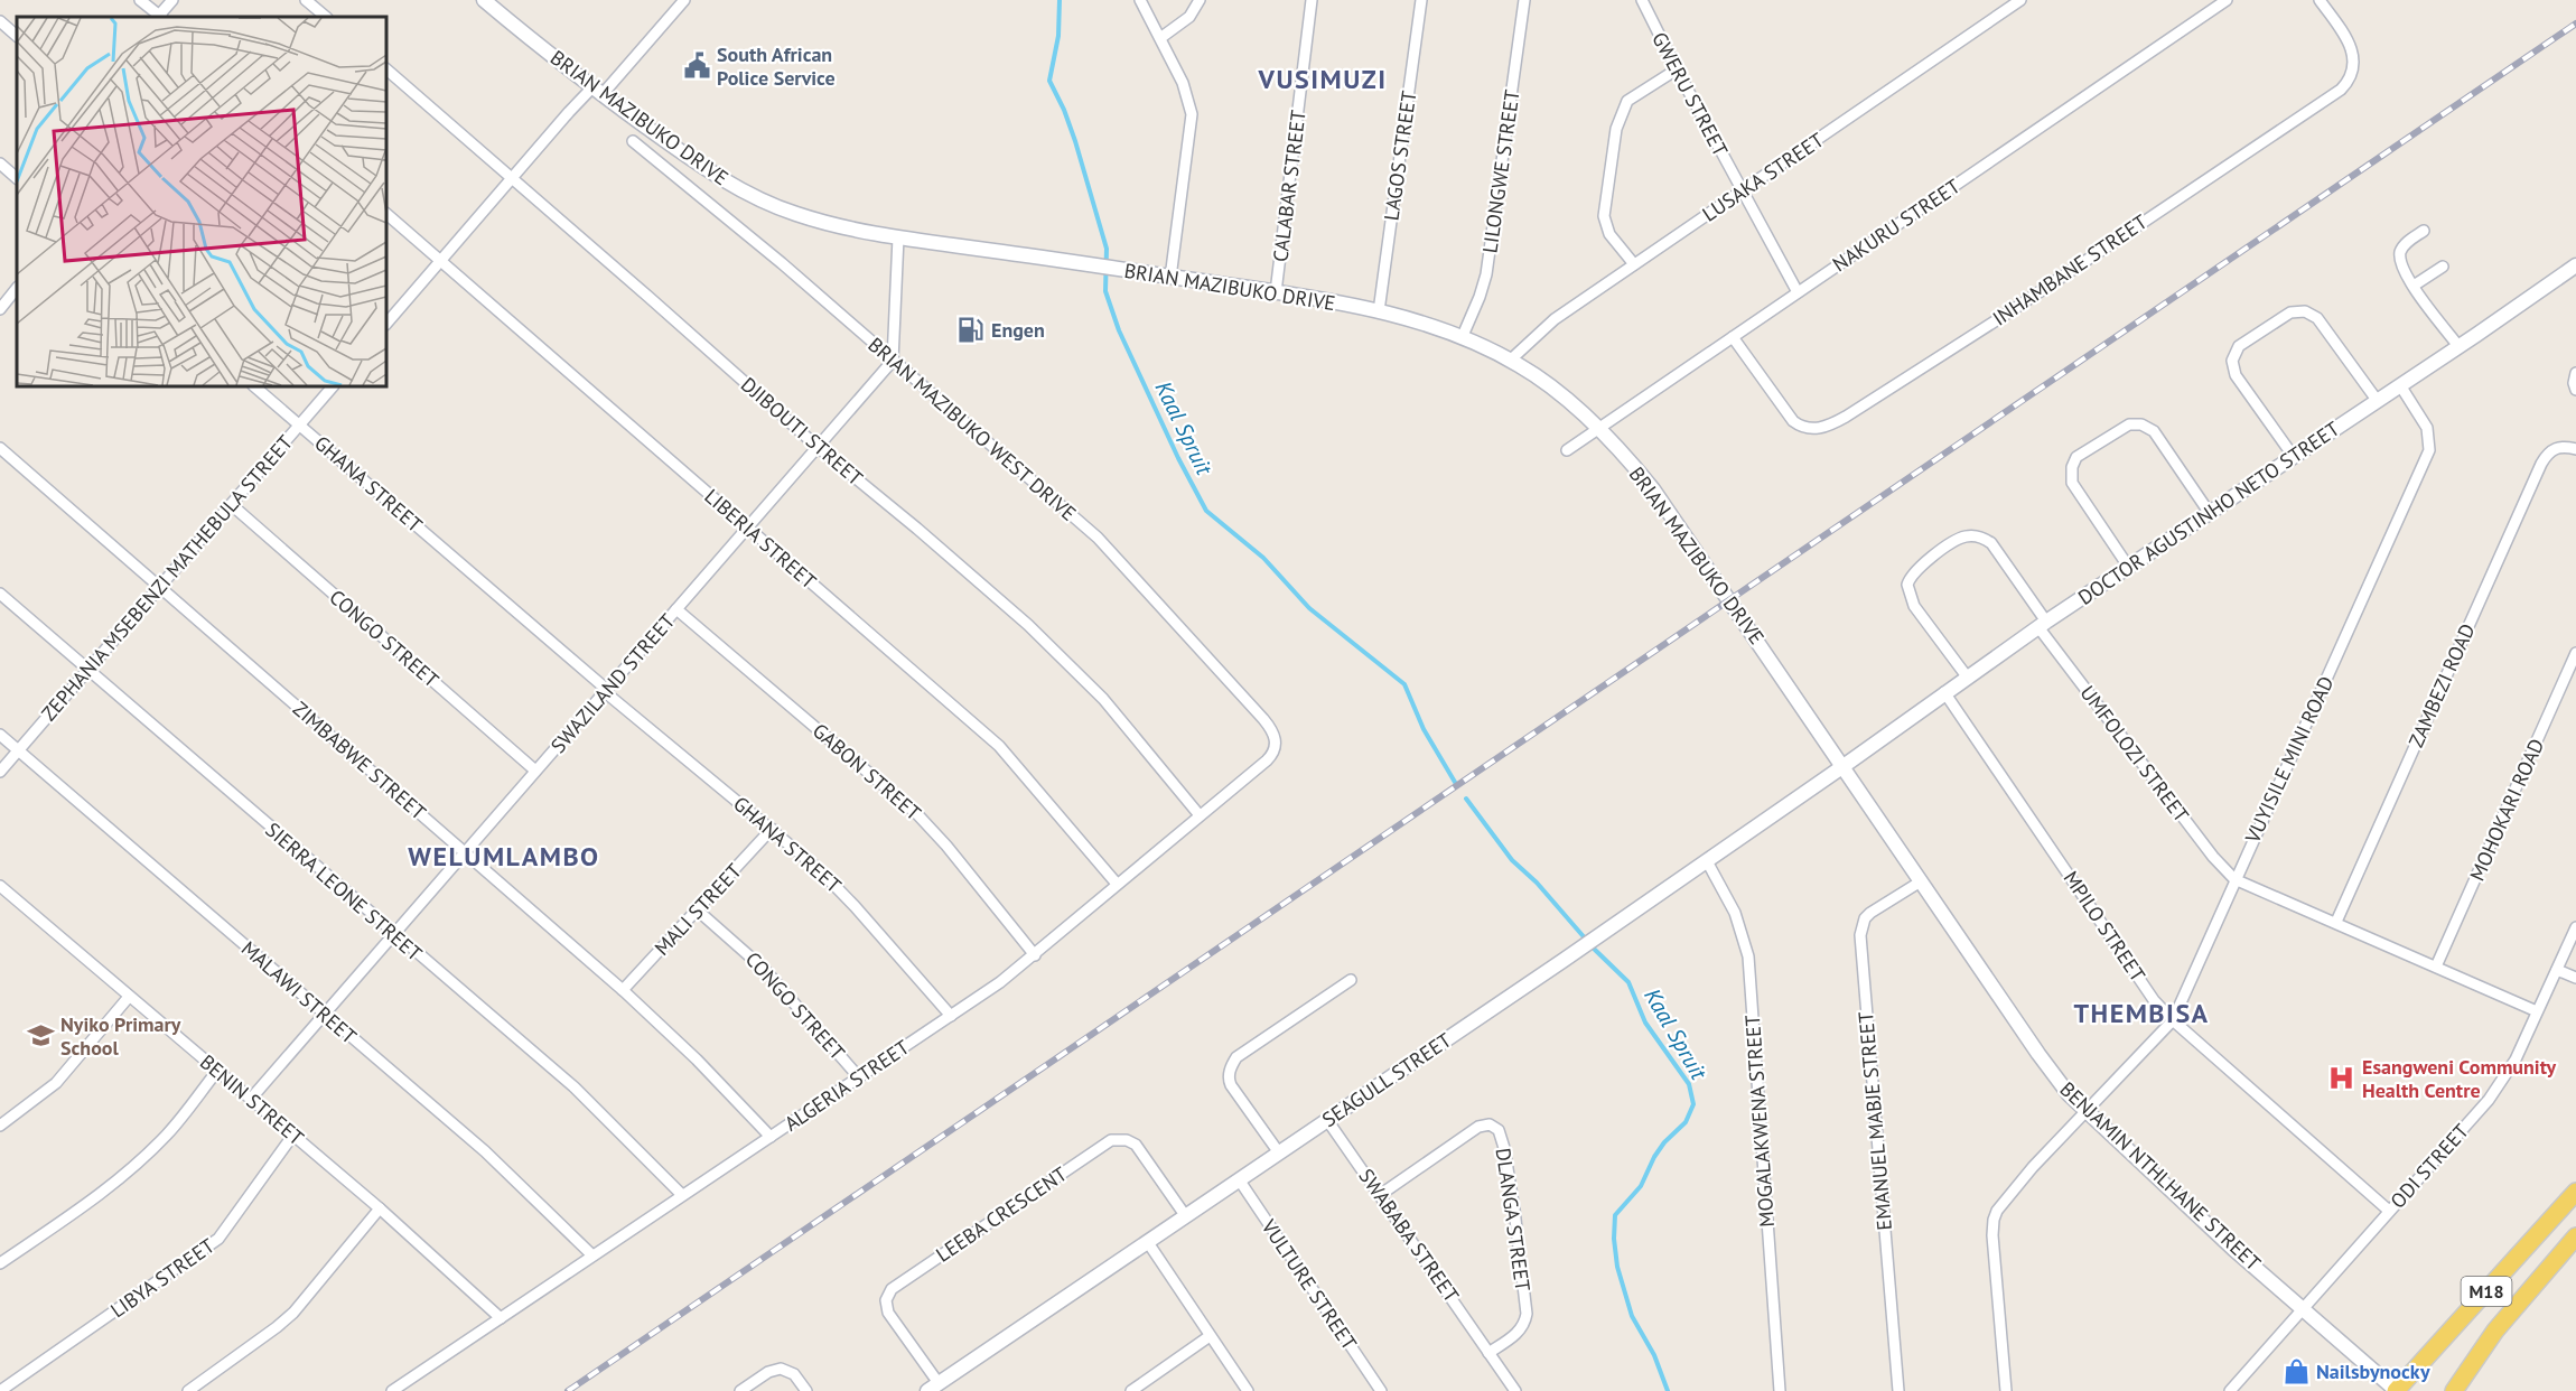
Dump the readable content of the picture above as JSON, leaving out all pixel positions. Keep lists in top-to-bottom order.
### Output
{
  "streets": {
    "main road": ["M18"],
    "street": [
      "GWERU STREET",
      "BRIAN MAZIBUKO DRIVE",
      "LAGOS STREET",
      "LILONGWE STREET",
      "LUSAKA STREET",
      "CALABAR STREET",
      "NAKURU STREET",
      "INHAMBANE STREET",
      "BRIAN MAZIBUKO WEST DRIVE",
      "DJIBOUTI STREET",
      "GHANA STREET",
      "DOCTOR AGUSTINHO NETO STREET",
      "LIBERIA STREET",
      "ZEPHANIA MSEBENZI MATHEBULA STREET",
      "CONGO STREET",
      "SWAZILAND STREET",
      "ZAMBEZI ROAD",
      "UMFOLOZI STREET",
      "VUYISILE MINI ROAD",
      "ZIMBABWE STREET",
      "GABON STREET",
      "MOHOKARI ROAD",
      "SIERRA LEONE STREET",
      "MALI STREET",
      "MPILO STREET",
      "MALAWI STREET",
      "SEAGULL STREET",
      "ALGERIA STREET",
      "BENIN STREET",
      "MOGALAKWENA STREET",
      "EMANUEL MABJE STREET",
      "ODI STREET",
      "BENJAMIN NTHLHANE STREET",
      "LEEBA CRESCENT",
      "DLANGA STREET",
      "SWABABA STREET",
      "LIBYA STREET",
      "VULTURE STREET"
    ]
  },
  "crossings": [
    ["GWERU STREET", "LUSAKA STREET"],
    ["GWERU STREET", "NAKURU STREET"],
    ["BRIAN MAZIBUKO DRIVE", "LAGOS STREET"],
    ["BRIAN MAZIBUKO DRIVE", "LILONGWE STREET"],
    ["BRIAN MAZIBUKO DRIVE", "LUSAKA STREET"],
    ["BRIAN MAZIBUKO DRIVE", "CALABAR STREET"],
    ["BRIAN MAZIBUKO DRIVE", "NAKURU STREET"],
    ["BRIAN MAZIBUKO DRIVE", "DOCTOR AGUSTINHO NETO STREET"],
    ["BRIAN MAZIBUKO DRIVE", "SEAGULL STREET"],
    ["BRIAN MAZIBUKO DRIVE", "BENJAMIN NTHLHANE STREET"],
    ["NAKURU STREET", "INHAMBANE STREET"],
    ["BRIAN MAZIBUKO WEST DRIVE", "SWAZILAND STREET"],
    ["BRIAN MAZIBUKO WEST DRIVE", "ALGERIA STREET"],
    ["DJIBOUTI STREET", "SWAZILAND STREET"],
    ["DJIBOUTI STREET", "ALGERIA STREET"],
    ["GHANA STREET", "ZEPHANIA MSEBENZI MATHEBULA STREET"],
    ["GHANA STREET", "SWAZILAND STREET"],
    ["GHANA STREET", "MALI STREET"],
    ["GHANA STREET", "ALGERIA STREET"],
    ["DOCTOR AGUSTINHO NETO STREET", "UMFOLOZI STREET"],
    ["DOCTOR AGUSTINHO NETO STREET", "VUYISILE MINI ROAD"],
    ["DOCTOR AGUSTINHO NETO STREET", "MPILO STREET"],
    ["DOCTOR AGUSTINHO NETO STREET", "SEAGULL STREET"],
    ["DOCTOR AGUSTINHO NETO STREET", "BENJAMIN NTHLHANE STREET"],
    ["LIBERIA STREET", "SWAZILAND STREET"],
    ["LIBERIA STREET", "ALGERIA STREET"],
    ["ZEPHANIA MSEBENZI MATHEBULA STREET", "CONGO STREET"],
    ["ZEPHANIA MSEBENZI MATHEBULA STREET", "ZIMBABWE STREET"],
    ["ZEPHANIA MSEBENZI MATHEBULA STREET", "SIERRA LEONE STREET"],
    ["ZEPHANIA MSEBENZI MATHEBULA STREET", "MALAWI STREET"],
    ["CONGO STREET", "SWAZILAND STREET"],
    ["CONGO STREET", "MALI STREET"],
    ["CONGO STREET", "ALGERIA STREET"],
    ["SWAZILAND STREET", "ZIMBABWE STREET"],
    ["SWAZILAND STREET", "GABON STREET"],
    ["SWAZILAND STREET", "SIERRA LEONE STREET"],
    ["SWAZILAND STREET", "MALAWI STREET"],
    ["SWAZILAND STREET", "BENIN STREET"],
    ["UMFOLOZI STREET", "VUYISILE MINI ROAD"],
    ["VUYISILE MINI ROAD", "MPILO STREET"],
    ["VUYISILE MINI ROAD", "BENJAMIN NTHLHANE STREET"],
    ["ZIMBABWE STREET", "MALI STREET"],
    ["ZIMBABWE STREET", "ALGERIA STREET"],
    ["GABON STREET", "ALGERIA STREET"],
    ["SIERRA LEONE STREET", "ALGERIA STREET"],
    ["MPILO STREET", "ODI STREET"],
    ["MALAWI STREET", "ALGERIA STREET"],
    ["SEAGULL STREET", "MOGALAKWENA STREET"],
    ["SEAGULL STREET", "BENJAMIN NTHLHANE STREET"],
    ["SEAGULL STREET", "LEEBA CRESCENT"],
    ["SEAGULL STREET", "SWABABA STREET"],
    ["SEAGULL STREET", "VULTURE STREET"],
    ["ALGERIA STREET", "BENIN STREET"],
    ["BENIN STREET", "LIBYA STREET"],
    ["EMANUEL MABJE STREET", "BENJAMIN NTHLHANE STREET"],
    ["ODI STREET", "BENJAMIN NTHLHANE STREET"],
    ["BENJAMIN NTHLHANE STREET", "M18"],
    ["DLANGA STREET", "SWABABA STREET"]
  ],
  "districts": ["VUSIMUZI", "WELUMLAMBO", "THEMBISA"],
  "water": ["Kaal Spruit"],
  "places": {
    "public building": ["South African Police Service"],
    "fuel station": ["Engen"],
    "school or university": ["Nyiko Primary School"],
    "hospital": ["Esangweni Community Health Centre"],
    "shop": ["Nailsbynocky"]
  }
}
